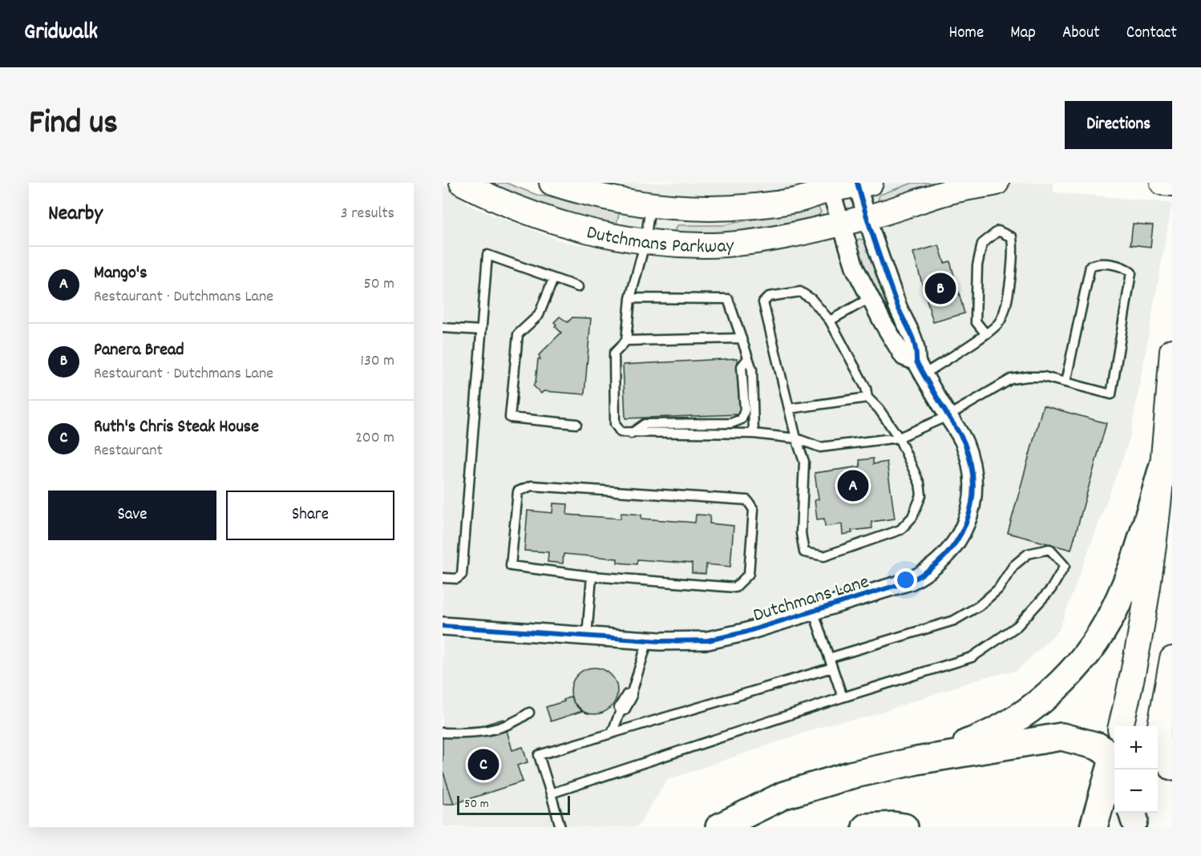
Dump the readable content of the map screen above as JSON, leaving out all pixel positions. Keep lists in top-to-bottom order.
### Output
{
  "streets": {
    "main road": ["Dutchmans Parkway"],
    "street": ["Dutchmans Lane"]
  },
  "crossings": [
    ["Dutchmans Parkway", "Dutchmans Lane"]
  ],
  "scale_bar": "50 m",
  "page": {
    "header": "Gridwalk",
    "nav": [
      "Home",
      "Map",
      "About",
      "Contact"
    ],
    "title": "Find us",
    "buttons": [
      "Directions",
      ["Save", "Share"]
    ],
    "heading": ["Nearby", "3 results"],
    "list": [
      {
        "mark": "A",
        "name": "Mango's",
        "note": "Restaurant · Dutchmans Lane",
        "value": "50 m"
      },
      {
        "mark": "B",
        "name": "Panera Bread",
        "note": "Restaurant · Dutchmans Lane",
        "value": "130 m"
      },
      {
        "mark": "C",
        "name": "Ruth's Chris Steak House",
        "note": "Restaurant",
        "value": "200 m"
      }
    ],
    "pins": ["B", "A", "C"],
    "map_buttons": ["+", "−"],
    "scale": "50 m"
  }
}
